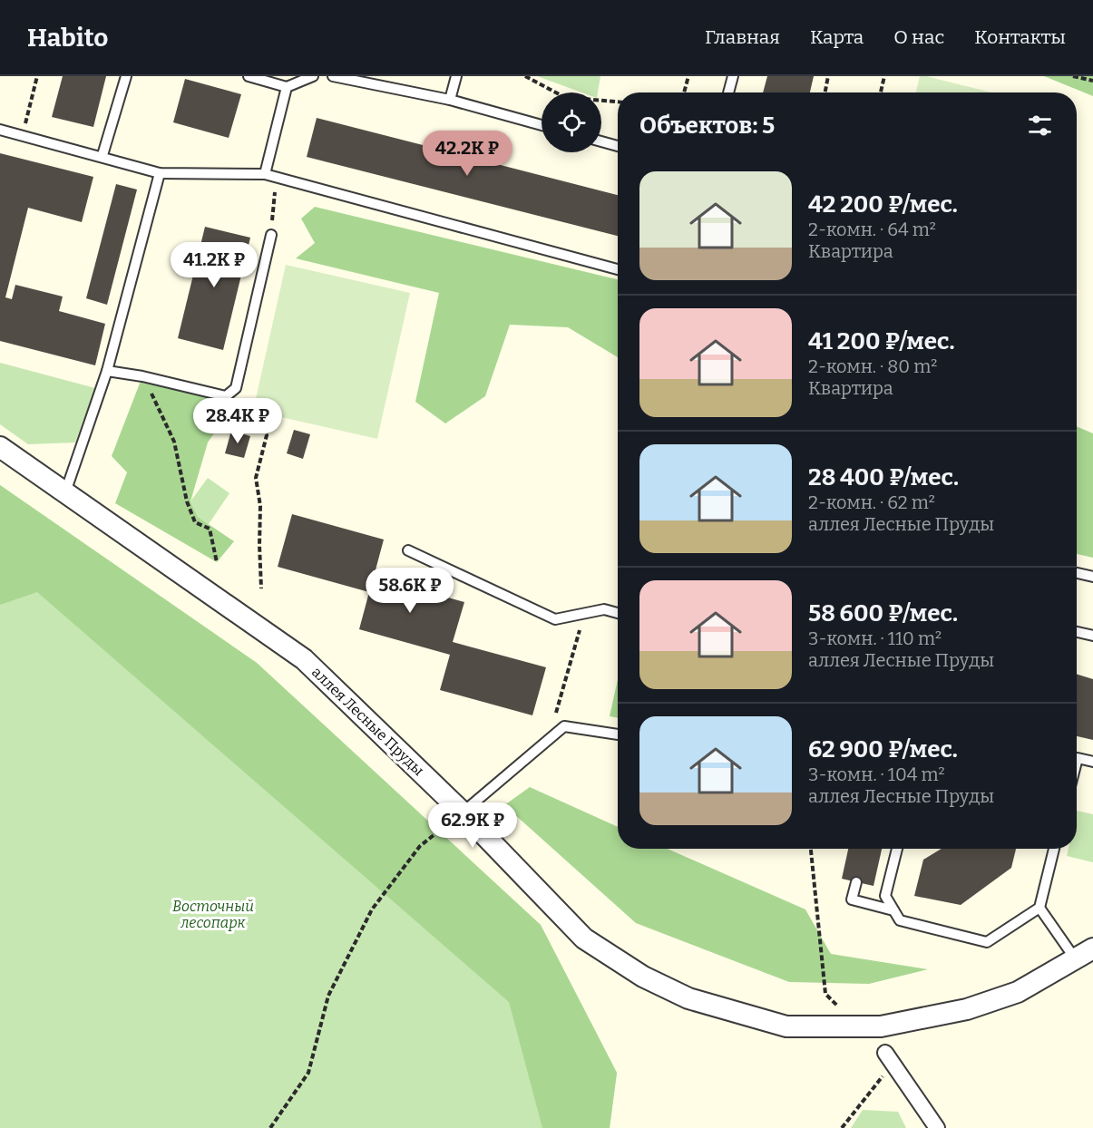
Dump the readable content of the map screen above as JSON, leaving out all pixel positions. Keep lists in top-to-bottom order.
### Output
{
  "streets": {
    "street": ["аллея Лесные Пруды"]
  },
  "parks": ["Восточный лесопарк"],
  "page": {
    "header": "Habito",
    "nav": [
      "Главная",
      "Карта",
      "О нас",
      "Контакты"
    ],
    "heading": "Объектов: 5",
    "price": [
      "42.2K ₽",
      "41.2K ₽",
      "28.4K ₽",
      "58.6K ₽",
      "62.9K ₽"
    ],
    "list": [
      {
        "name": "42 200 ₽/мес.",
        "note": "2-комн. · 64 m² · Квартира"
      },
      {
        "name": "41 200 ₽/мес.",
        "note": "2-комн. · 80 m² · Квартира"
      },
      {
        "name": "28 400 ₽/мес.",
        "note": "2-комн. · 62 m² · аллея Лесные Пруды"
      },
      {
        "name": "58 600 ₽/мес.",
        "note": "3-комн. · 110 m² · аллея Лесные Пруды"
      },
      {
        "name": "62 900 ₽/мес.",
        "note": "3-комн. · 104 m² · аллея Лесные Пруды"
      }
    ]
  }
}
